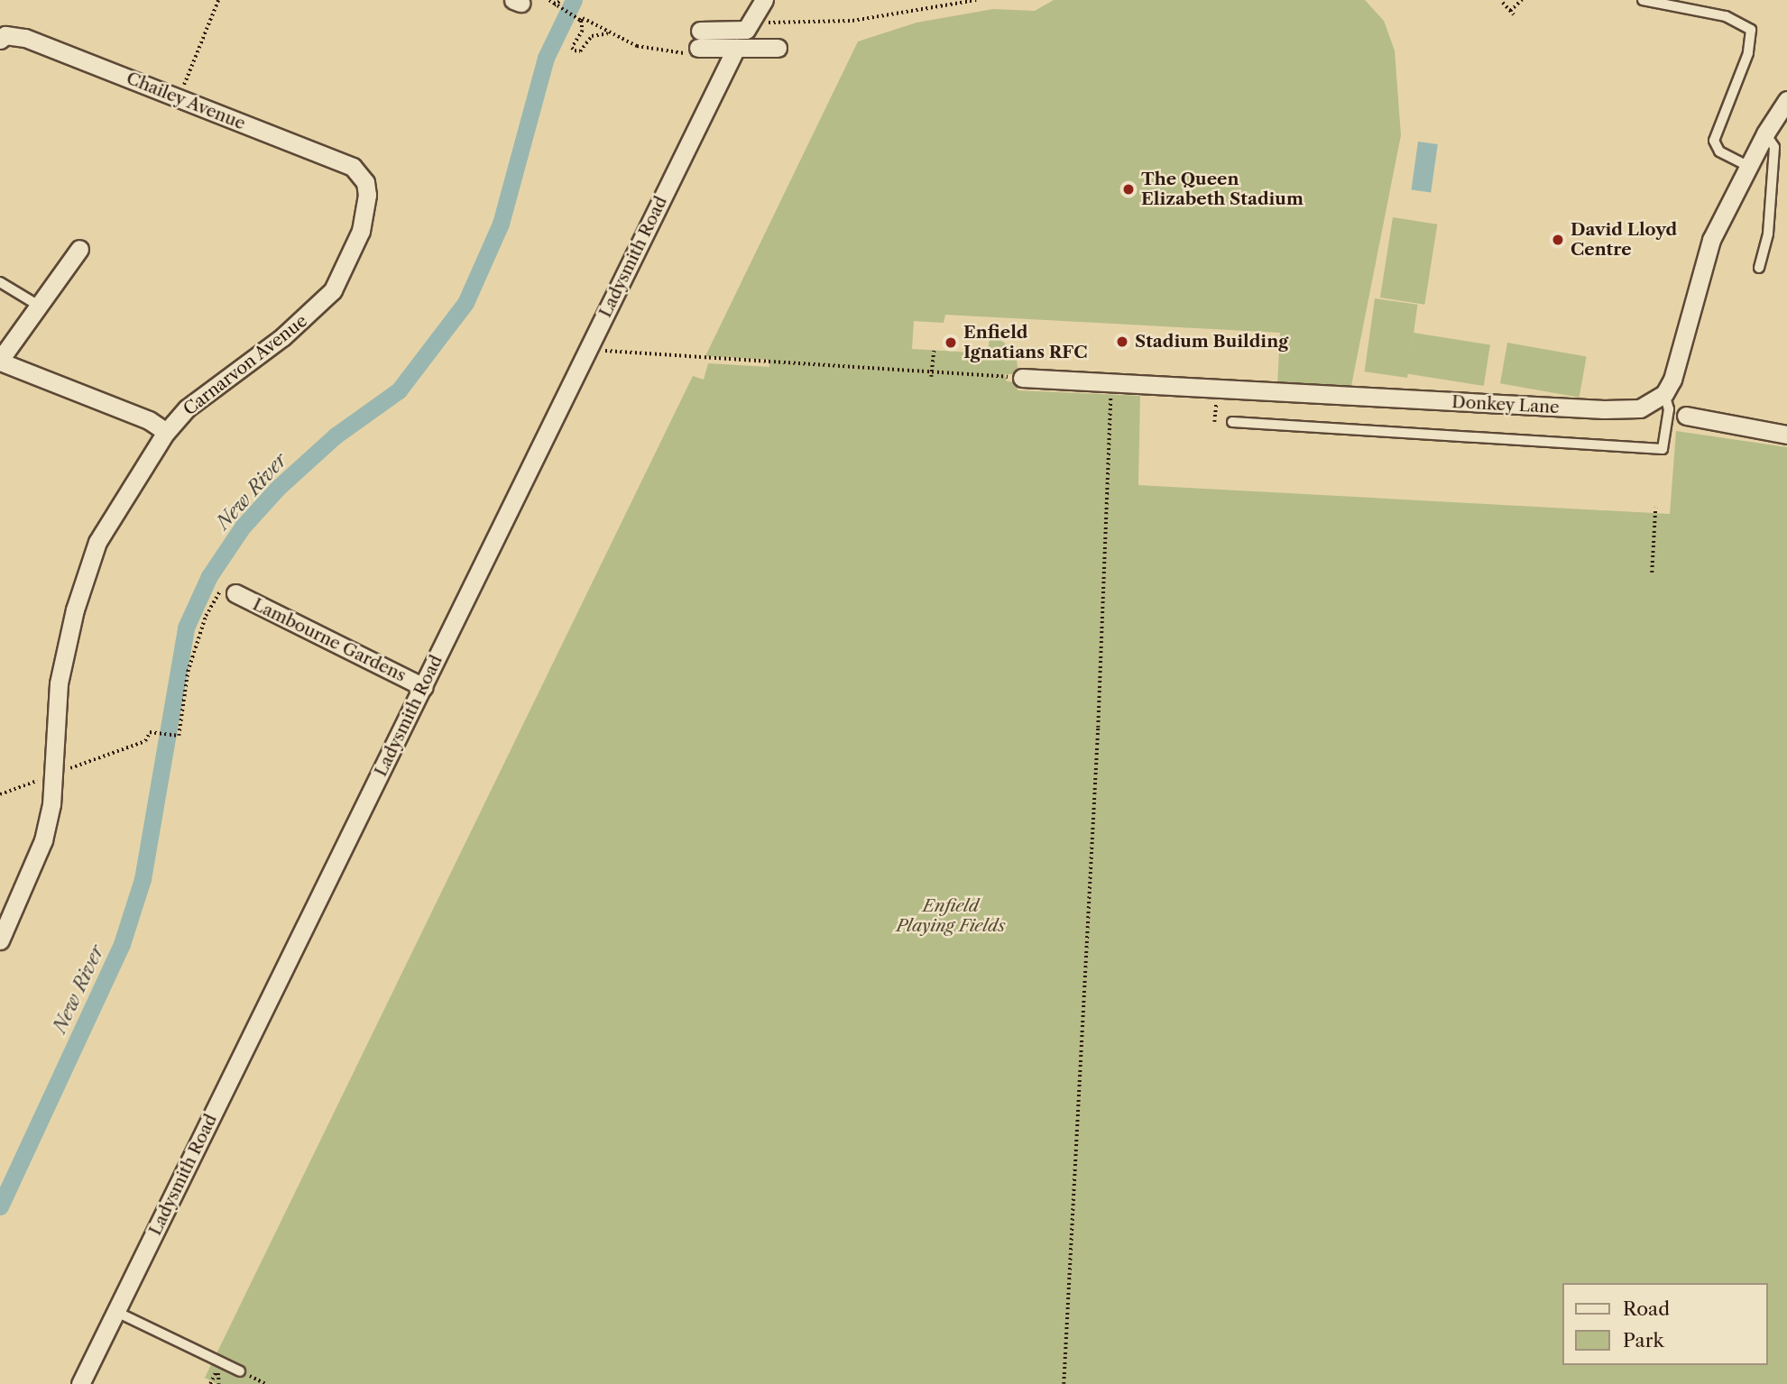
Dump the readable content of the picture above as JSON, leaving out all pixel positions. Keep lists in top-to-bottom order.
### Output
{
  "streets": {
    "street": [
      "Chailey Avenue",
      "Ladysmith Road",
      "Carnarvon Avenue",
      "Donkey Lane",
      "Lambourne Gardens"
    ]
  },
  "crossings": [
    ["Chailey Avenue", "Carnarvon Avenue"],
    ["Ladysmith Road", "Lambourne Gardens"]
  ],
  "water": ["New River"],
  "parks": ["Enfield Playing Fields"],
  "places": [
    "The Queen Elizabeth Stadium",
    "David Lloyd Centre",
    "Stadium Building",
    "Enfield Ignatians RFC"
  ],
  "legend": ["Road", "Park"]
}
